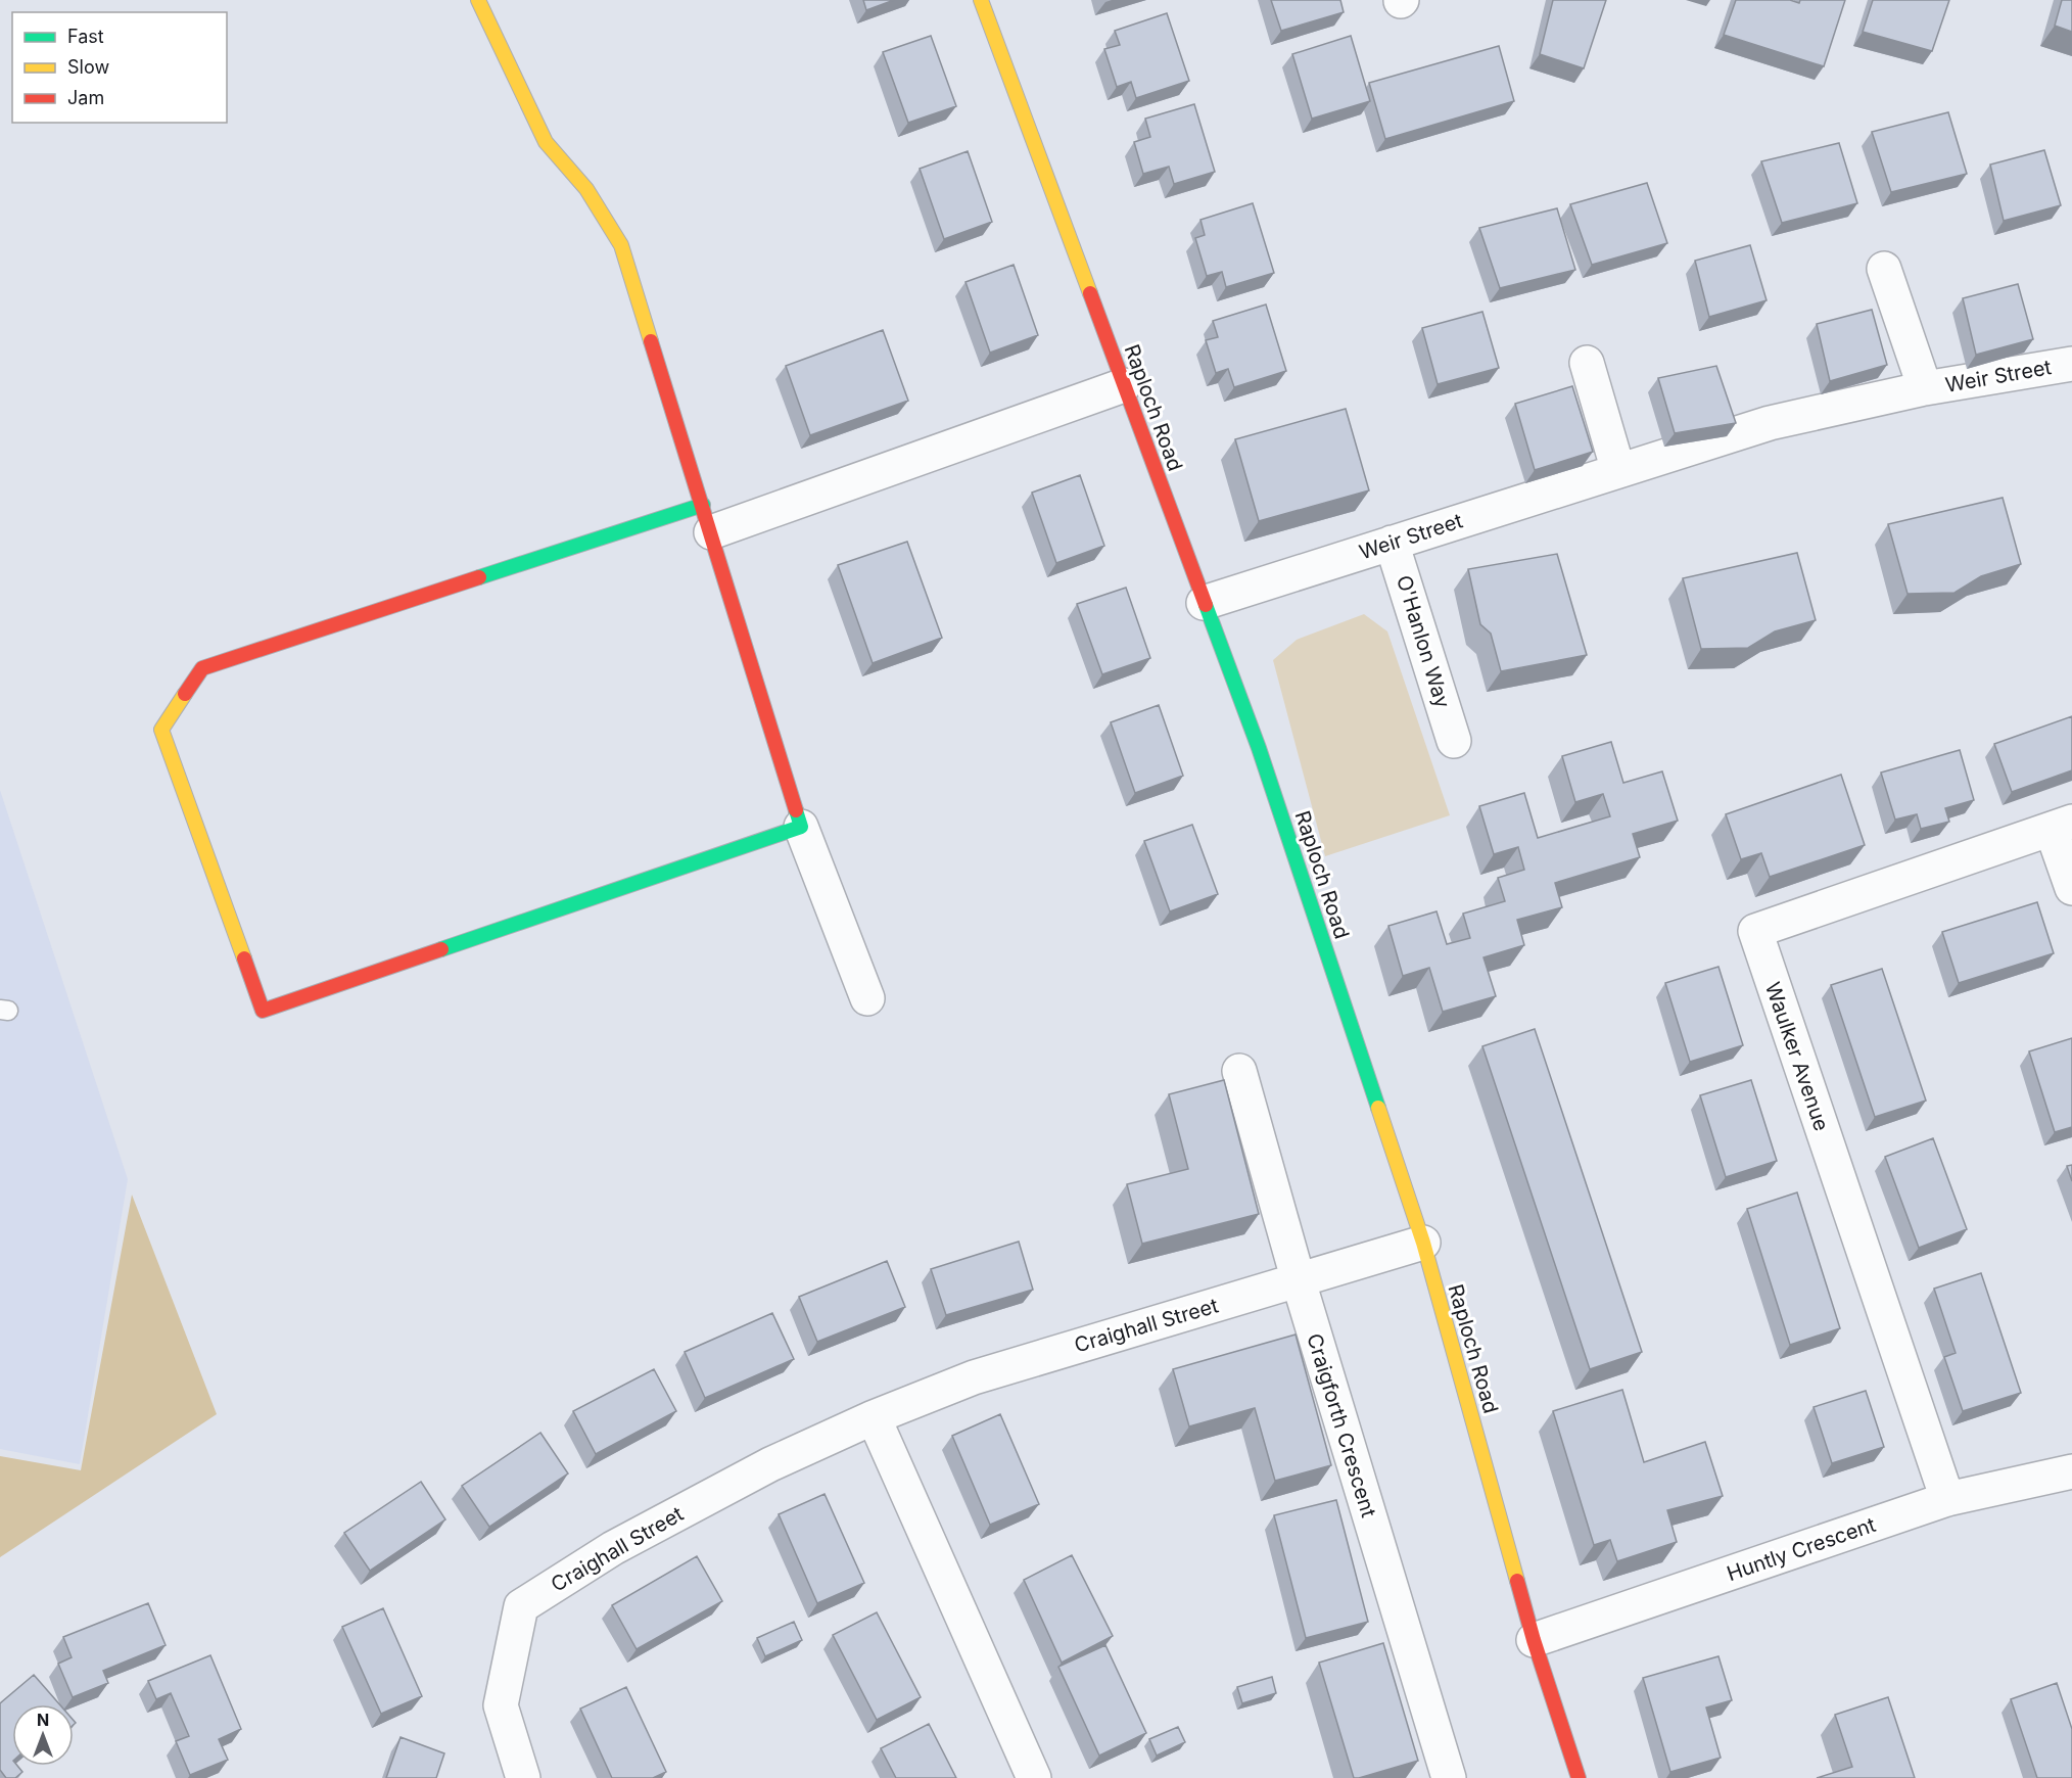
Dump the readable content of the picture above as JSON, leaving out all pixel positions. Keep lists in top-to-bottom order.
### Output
{
  "streets": {
    "street": [
      "Weir Street",
      "Raploch Road",
      "O'Hanlon Way",
      "Waulker Avenue",
      "Craighall Street",
      "Craigforth Crescent",
      "Huntly Crescent"
    ]
  },
  "crossings": [
    ["Weir Street", "Raploch Road"],
    ["Weir Street", "O'Hanlon Way"],
    ["Raploch Road", "Craighall Street"],
    ["Raploch Road", "Huntly Crescent"],
    ["Waulker Avenue", "Huntly Crescent"],
    ["Craighall Street", "Craigforth Crescent"]
  ],
  "legend": ["Fast", "Slow", "Jam"],
  "north": "top"
}
